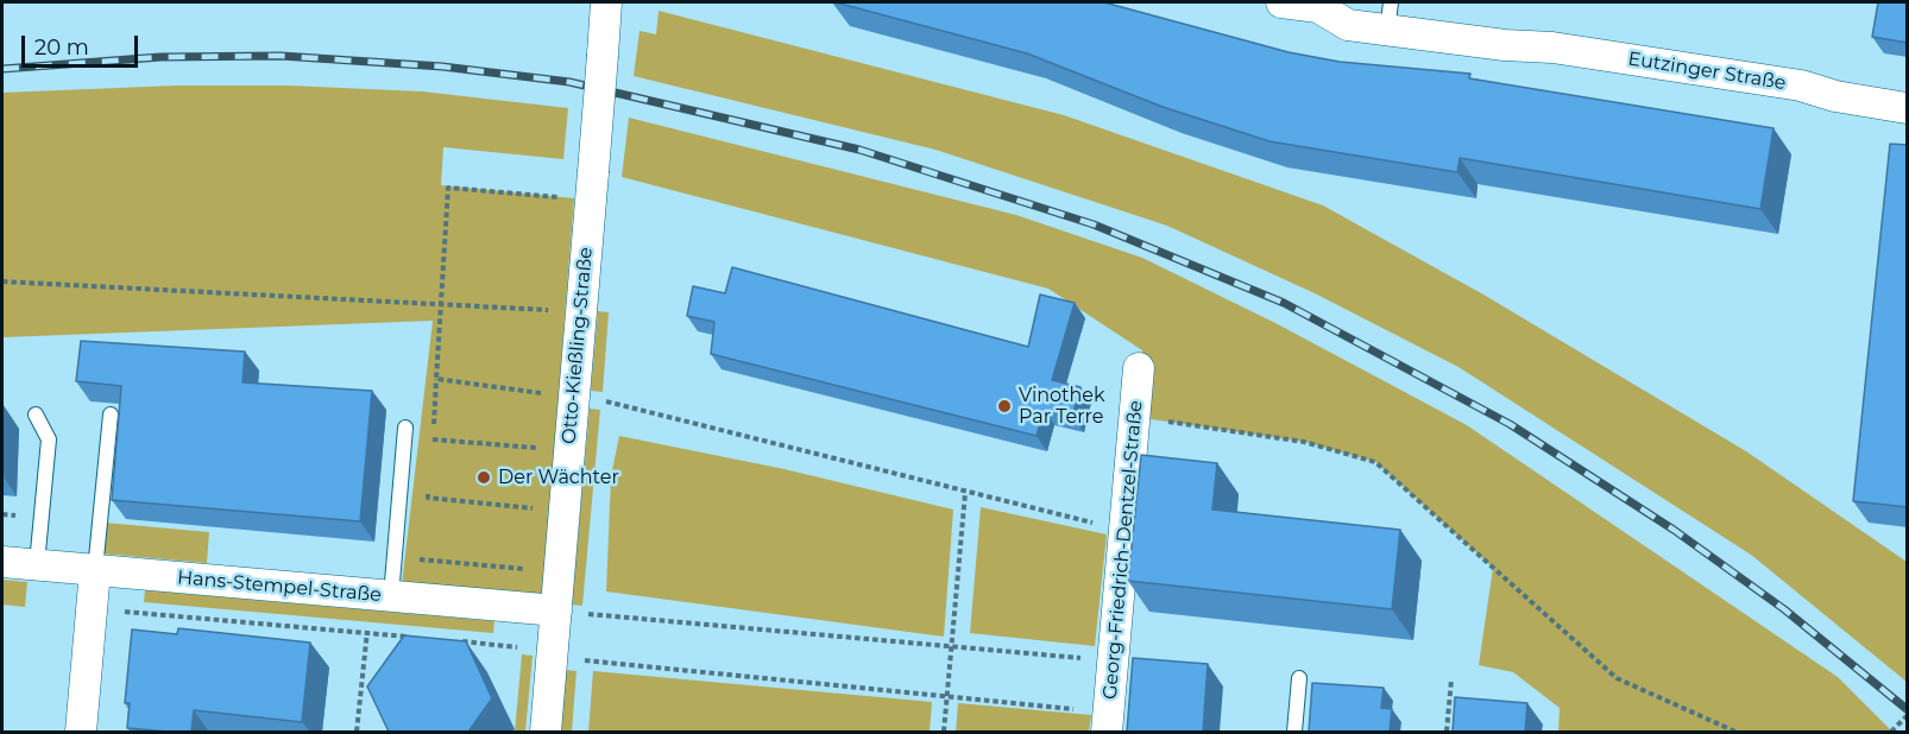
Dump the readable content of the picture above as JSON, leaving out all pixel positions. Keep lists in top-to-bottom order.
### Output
{
  "streets": {
    "street": [
      "Eutzinger Straße",
      "Otto-Kießling-Straße",
      "Georg-Friedrich-Dentzel-Straße",
      "Hans-Stempel-Straße"
    ]
  },
  "crossings": [
    ["Otto-Kießling-Straße", "Hans-Stempel-Straße"]
  ],
  "places": ["Vinothek Par Terre", "Der Wächter"],
  "scale_bar": "20 m"
}
